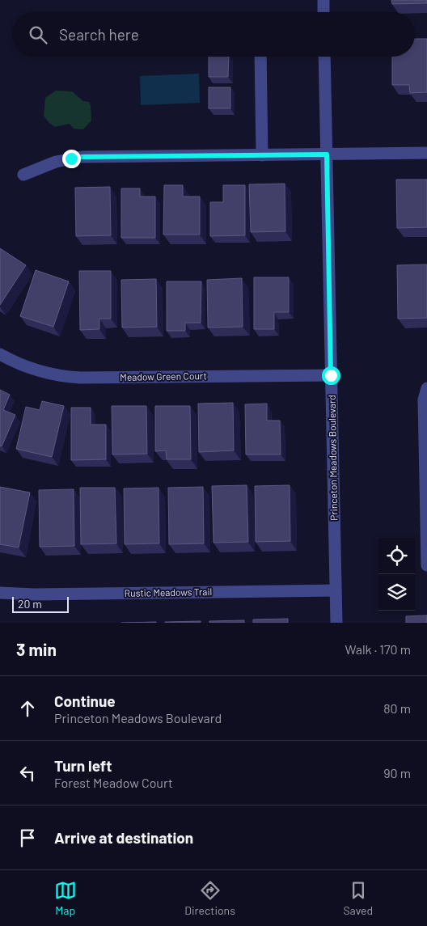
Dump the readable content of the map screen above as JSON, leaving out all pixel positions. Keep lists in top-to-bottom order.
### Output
{
  "streets": {
    "street": ["Meadow Green Court", "Princeton Meadows Boulevard", "Rustic Meadows Trail"]
  },
  "crossings": [
    ["Meadow Green Court", "Princeton Meadows Boulevard"],
    ["Princeton Meadows Boulevard", "Rustic Meadows Trail"]
  ],
  "scale_bar": "20 m",
  "page": {
    "search": "Search here",
    "scale": "20 m",
    "heading": ["3 min", "Walk · 170 m"],
    "list": [
      ["Continue", "Princeton Meadows Boulevard", "80 m"],
      ["Turn left", "Forest Meadow Court", "90 m"],
      "Arrive at destination"
    ],
    "nav": ["Map", "Directions", "Saved"]
  }
}
